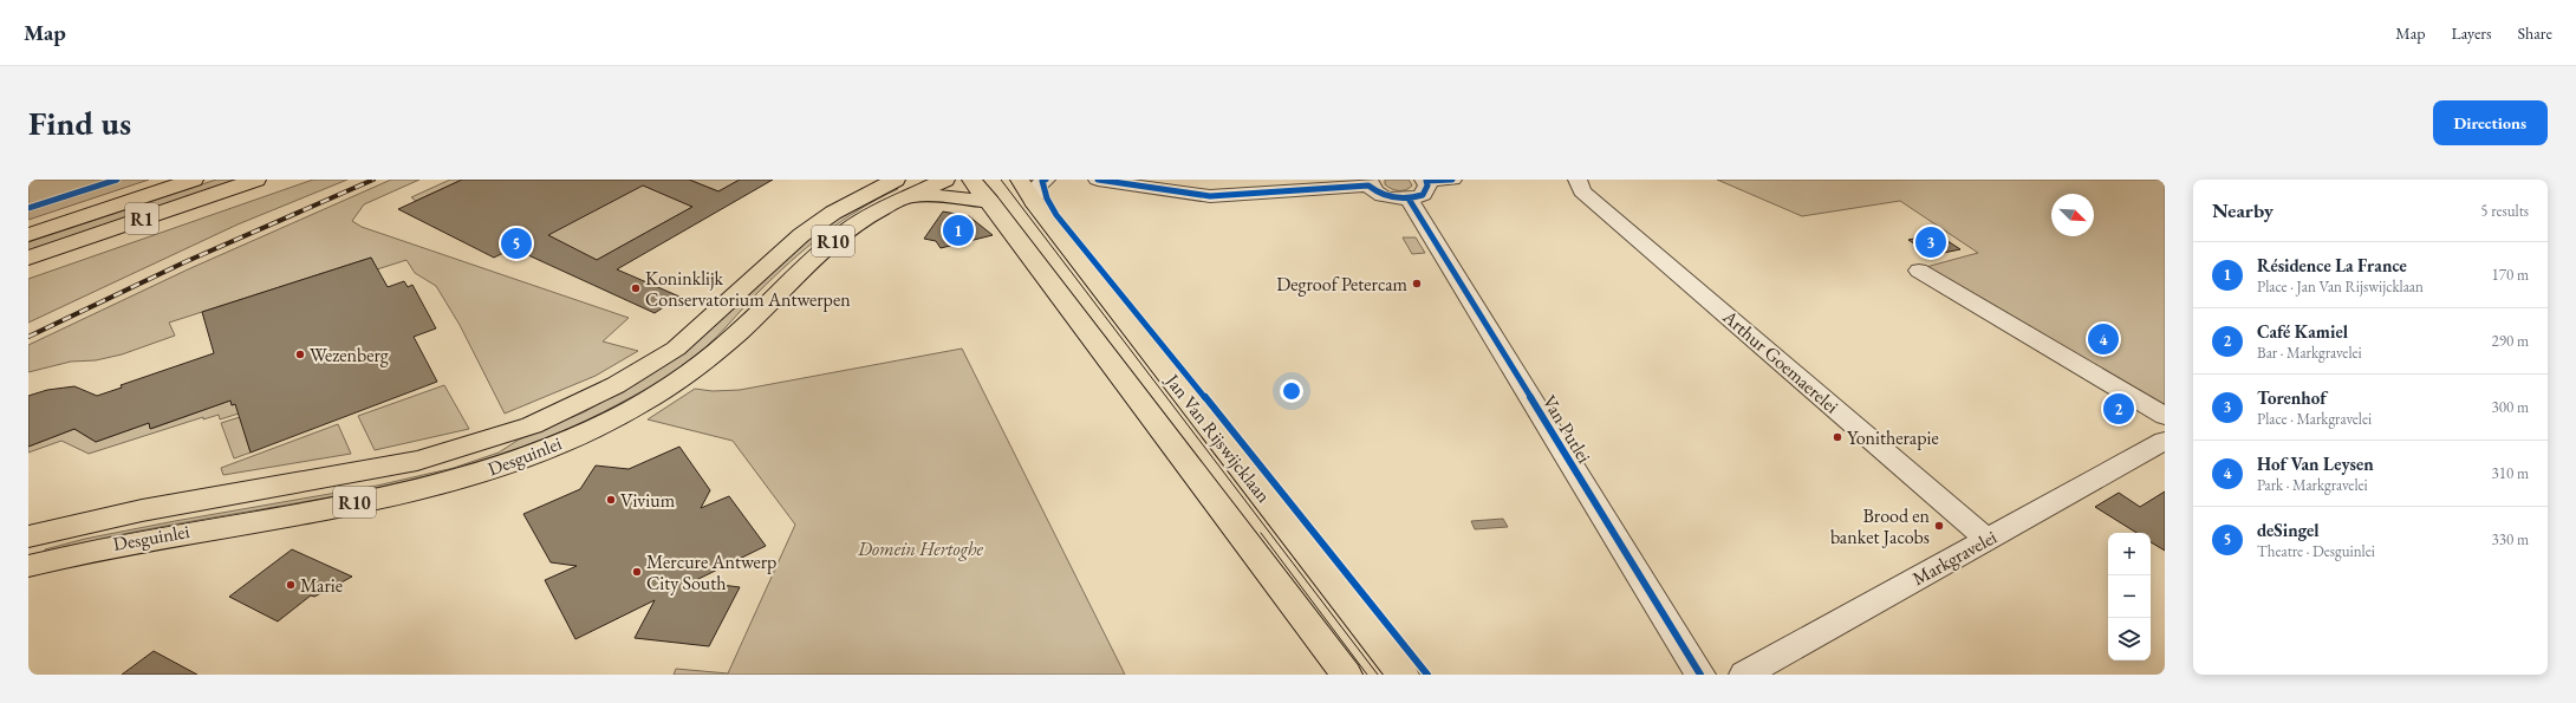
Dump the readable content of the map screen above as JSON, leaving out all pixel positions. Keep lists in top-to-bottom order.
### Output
{
  "streets": {
    "main road": [
      "R1",
      "R10",
      "Jan Van Rijswijcklaan",
      "Desguinlei"
    ],
    "street": ["Arthur Goemaerelei", "Van Putlei", "Markgravelei"]
  },
  "crossings": [
    ["Arthur Goemaerelei", "Markgravelei"]
  ],
  "parks": ["Domein Hertoghe"],
  "places": [
    "Degroof Petercam",
    "Koninklijk Conservatorium Antwerpen",
    "Wezenberg",
    "Yonitherapie",
    "Vivium",
    "Brood en banket Jacobs",
    "Mercure Antwerp City South",
    "Marie"
  ],
  "north": "bottom right",
  "page": {
    "header": "Map",
    "nav": ["Map", "Layers", "Share"],
    "buttons": "Directions",
    "title": "Find us",
    "heading": ["Nearby", "5 results"],
    "pins": [
      "1",
      "3",
      "5",
      "4",
      "2"
    ],
    "list": [
      {
        "mark": "1",
        "name": "Résidence La France",
        "note": "Place · Jan Van Rijswijcklaan",
        "value": "170 m"
      },
      {
        "mark": "2",
        "name": "Café Kamiel",
        "note": "Bar · Markgravelei",
        "value": "290 m"
      },
      {
        "mark": "3",
        "name": "Torenhof",
        "note": "Place · Markgravelei",
        "value": "300 m"
      },
      {
        "mark": "4",
        "name": "Hof Van Leysen",
        "note": "Park · Markgravelei",
        "value": "310 m"
      },
      {
        "mark": "5",
        "name": "deSingel",
        "note": "Theatre · Desguinlei",
        "value": "330 m"
      }
    ],
    "map_buttons": ["+", "−"]
  }
}
